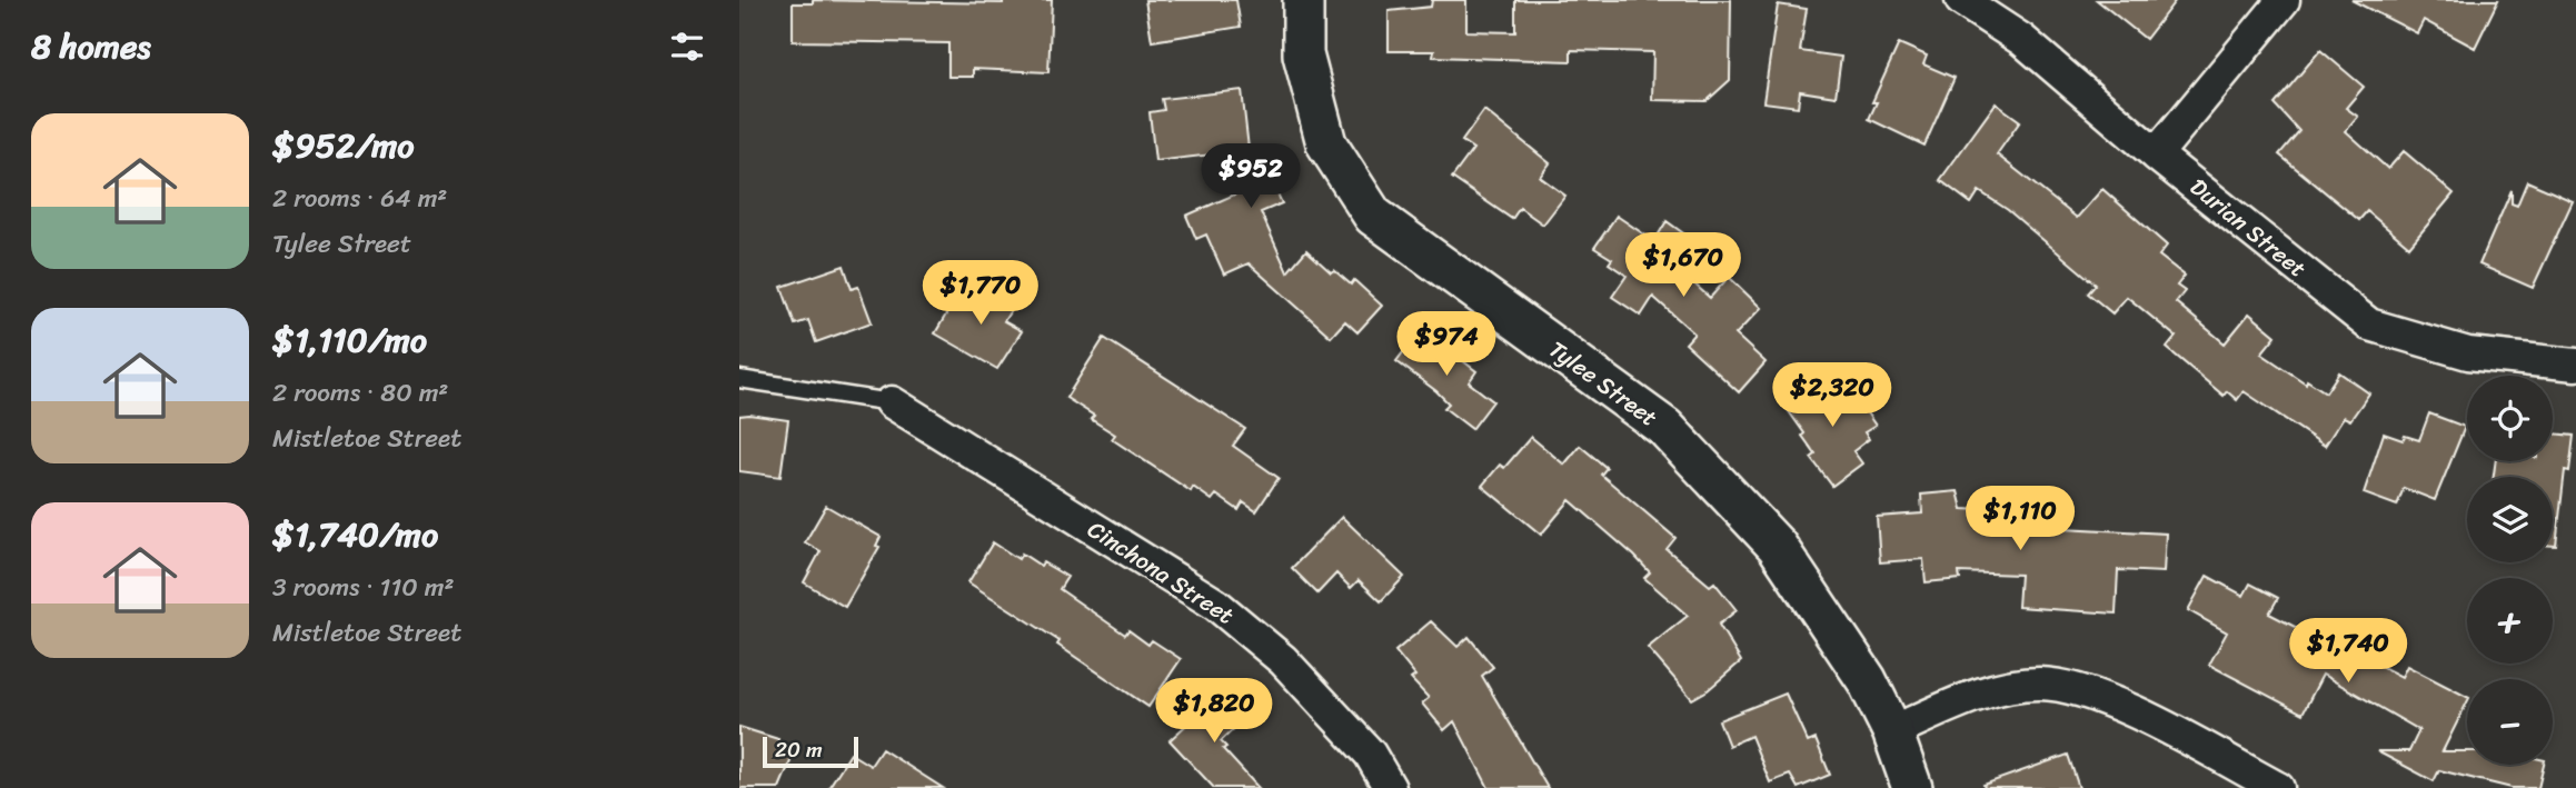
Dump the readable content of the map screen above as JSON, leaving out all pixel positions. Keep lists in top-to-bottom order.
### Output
{
  "streets": {
    "street": ["Durian Street", "Tylee Street", "Cinchona Street"]
  },
  "scale_bar": "20 m",
  "page": {
    "heading": "8 homes",
    "list": [
      {
        "name": "$952/mo",
        "note": "2 rooms · 64 m² · Tylee Street"
      },
      {
        "name": "$1,110/mo",
        "note": "2 rooms · 80 m² · Mistletoe Street"
      },
      {
        "name": "$1,740/mo",
        "note": "3 rooms · 110 m² · Mistletoe Street"
      }
    ],
    "price": [
      "$952",
      "$1,670",
      "$1,770",
      "$974",
      "$2,320",
      "$1,110",
      "$1,740",
      "$1,820"
    ],
    "map_buttons": ["+", "−"],
    "scale": "20 m"
  }
}
